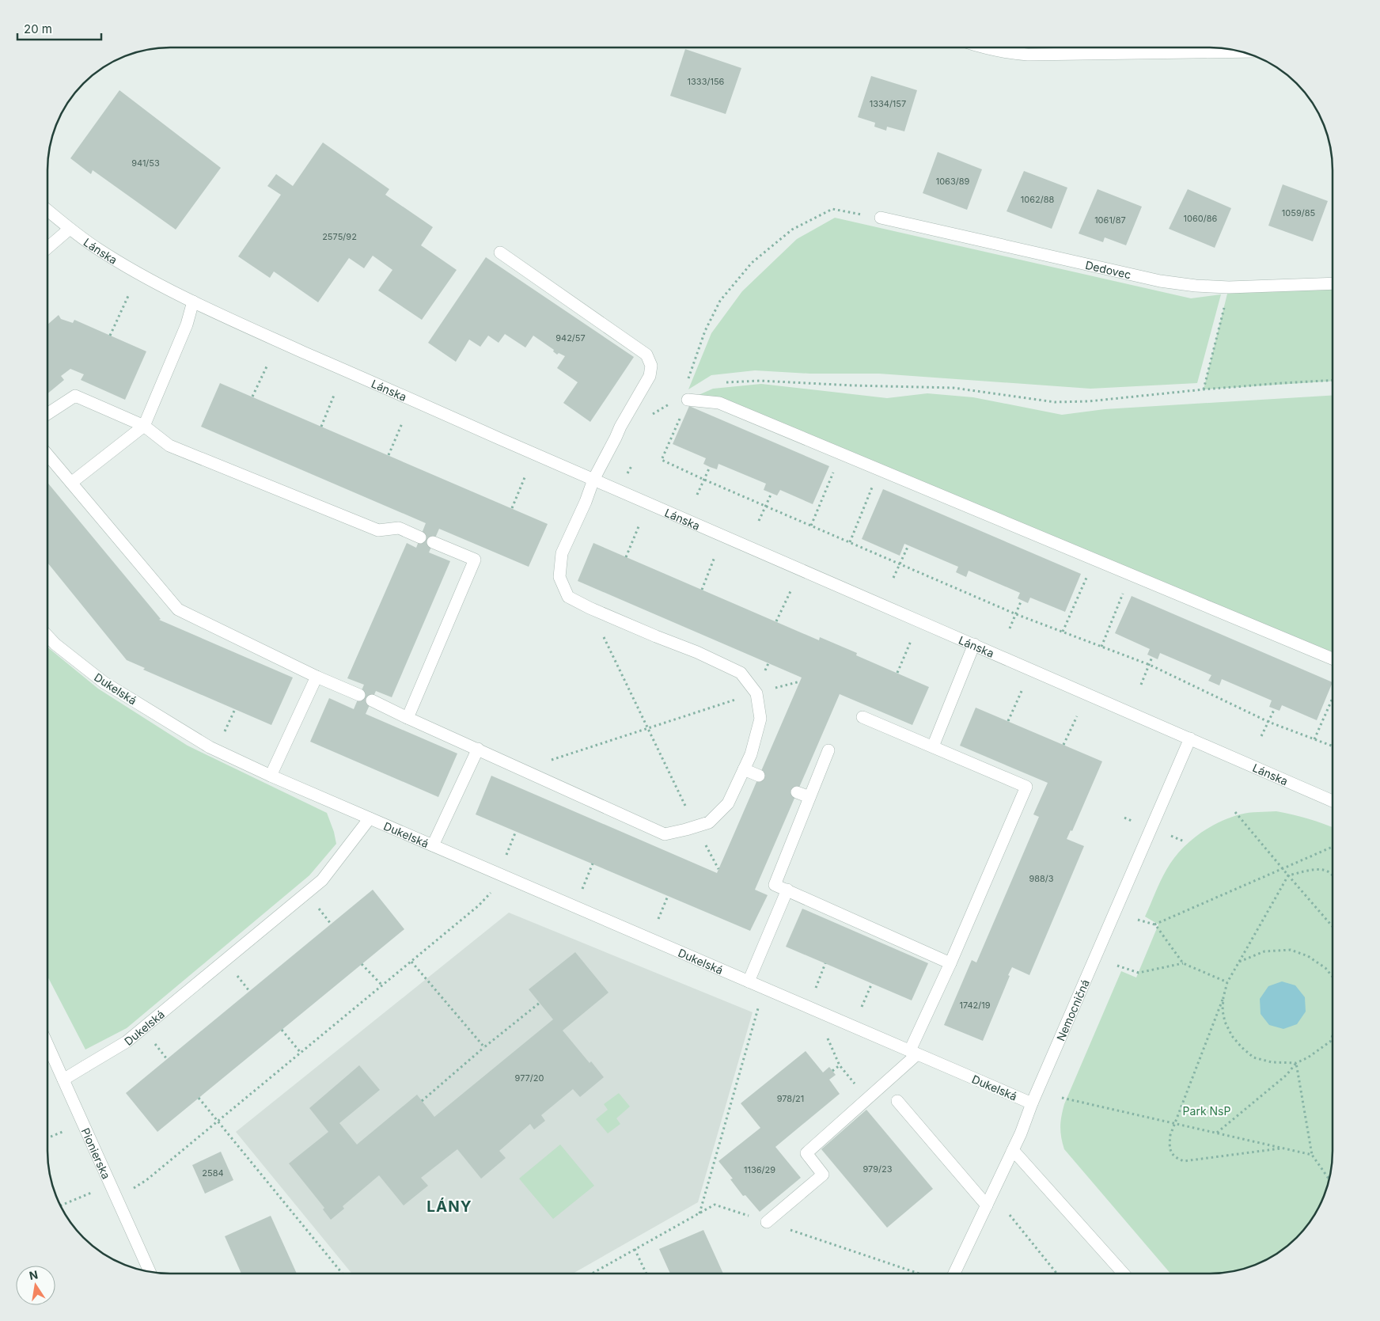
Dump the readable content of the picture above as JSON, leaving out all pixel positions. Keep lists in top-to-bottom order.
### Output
{
  "streets": {
    "street": [
      "Lánska",
      "Dedovec",
      "Dukelská",
      "Nemocničná",
      "Pionierska"
    ]
  },
  "crossings": [
    ["Lánska", "Nemocničná"],
    ["Dukelská", "Nemocničná"],
    ["Dukelská", "Pionierska"]
  ],
  "districts": ["LÁNY"],
  "parks": ["Park NsP"],
  "house_numbers": [
    "1333/156",
    "1334/157",
    "941/53",
    "1063/89",
    "1062/88",
    "1059/85",
    "1060/86",
    "1061/87",
    "2575/92",
    "942/57",
    "988/3",
    "1742/19",
    "977/20",
    "978/21",
    "979/23",
    "1136/29",
    "2584"
  ],
  "scale_bar": "20 m",
  "north": "top"
}
